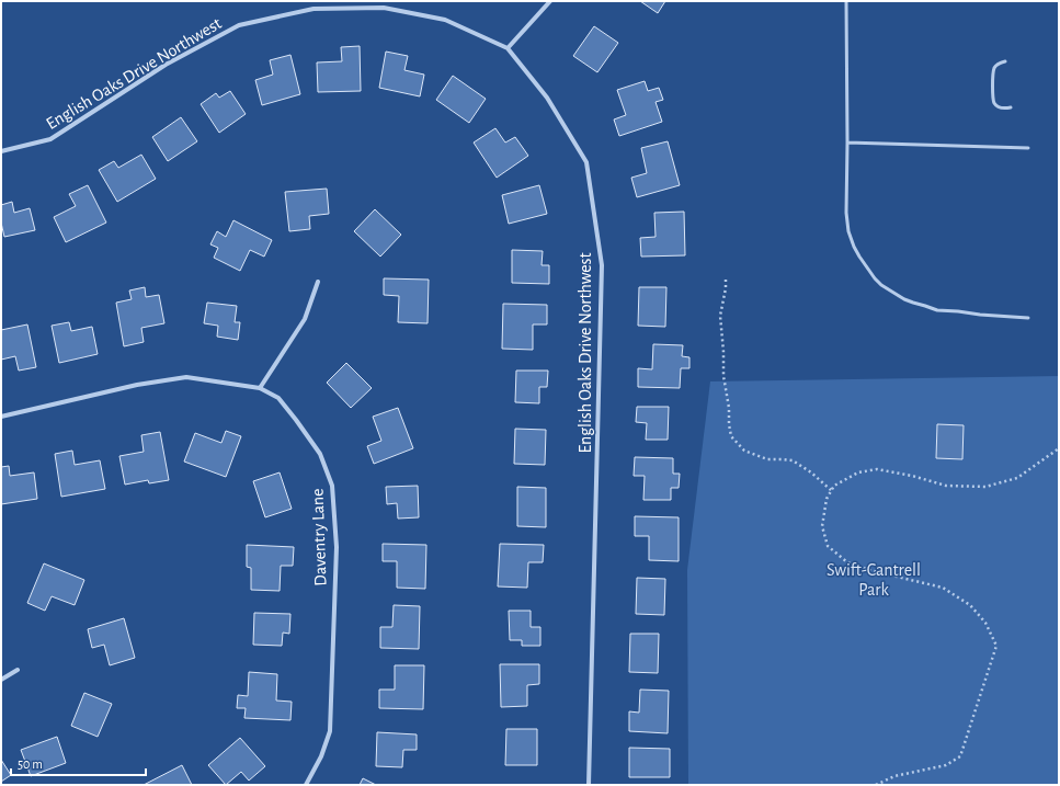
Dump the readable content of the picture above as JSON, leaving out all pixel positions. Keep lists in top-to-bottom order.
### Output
{
  "streets": {
    "street": ["English Oaks Drive Northwest", "Daventry Lane"]
  },
  "parks": ["Swift-Cantrell Park"],
  "scale_bar": "50 m"
}
